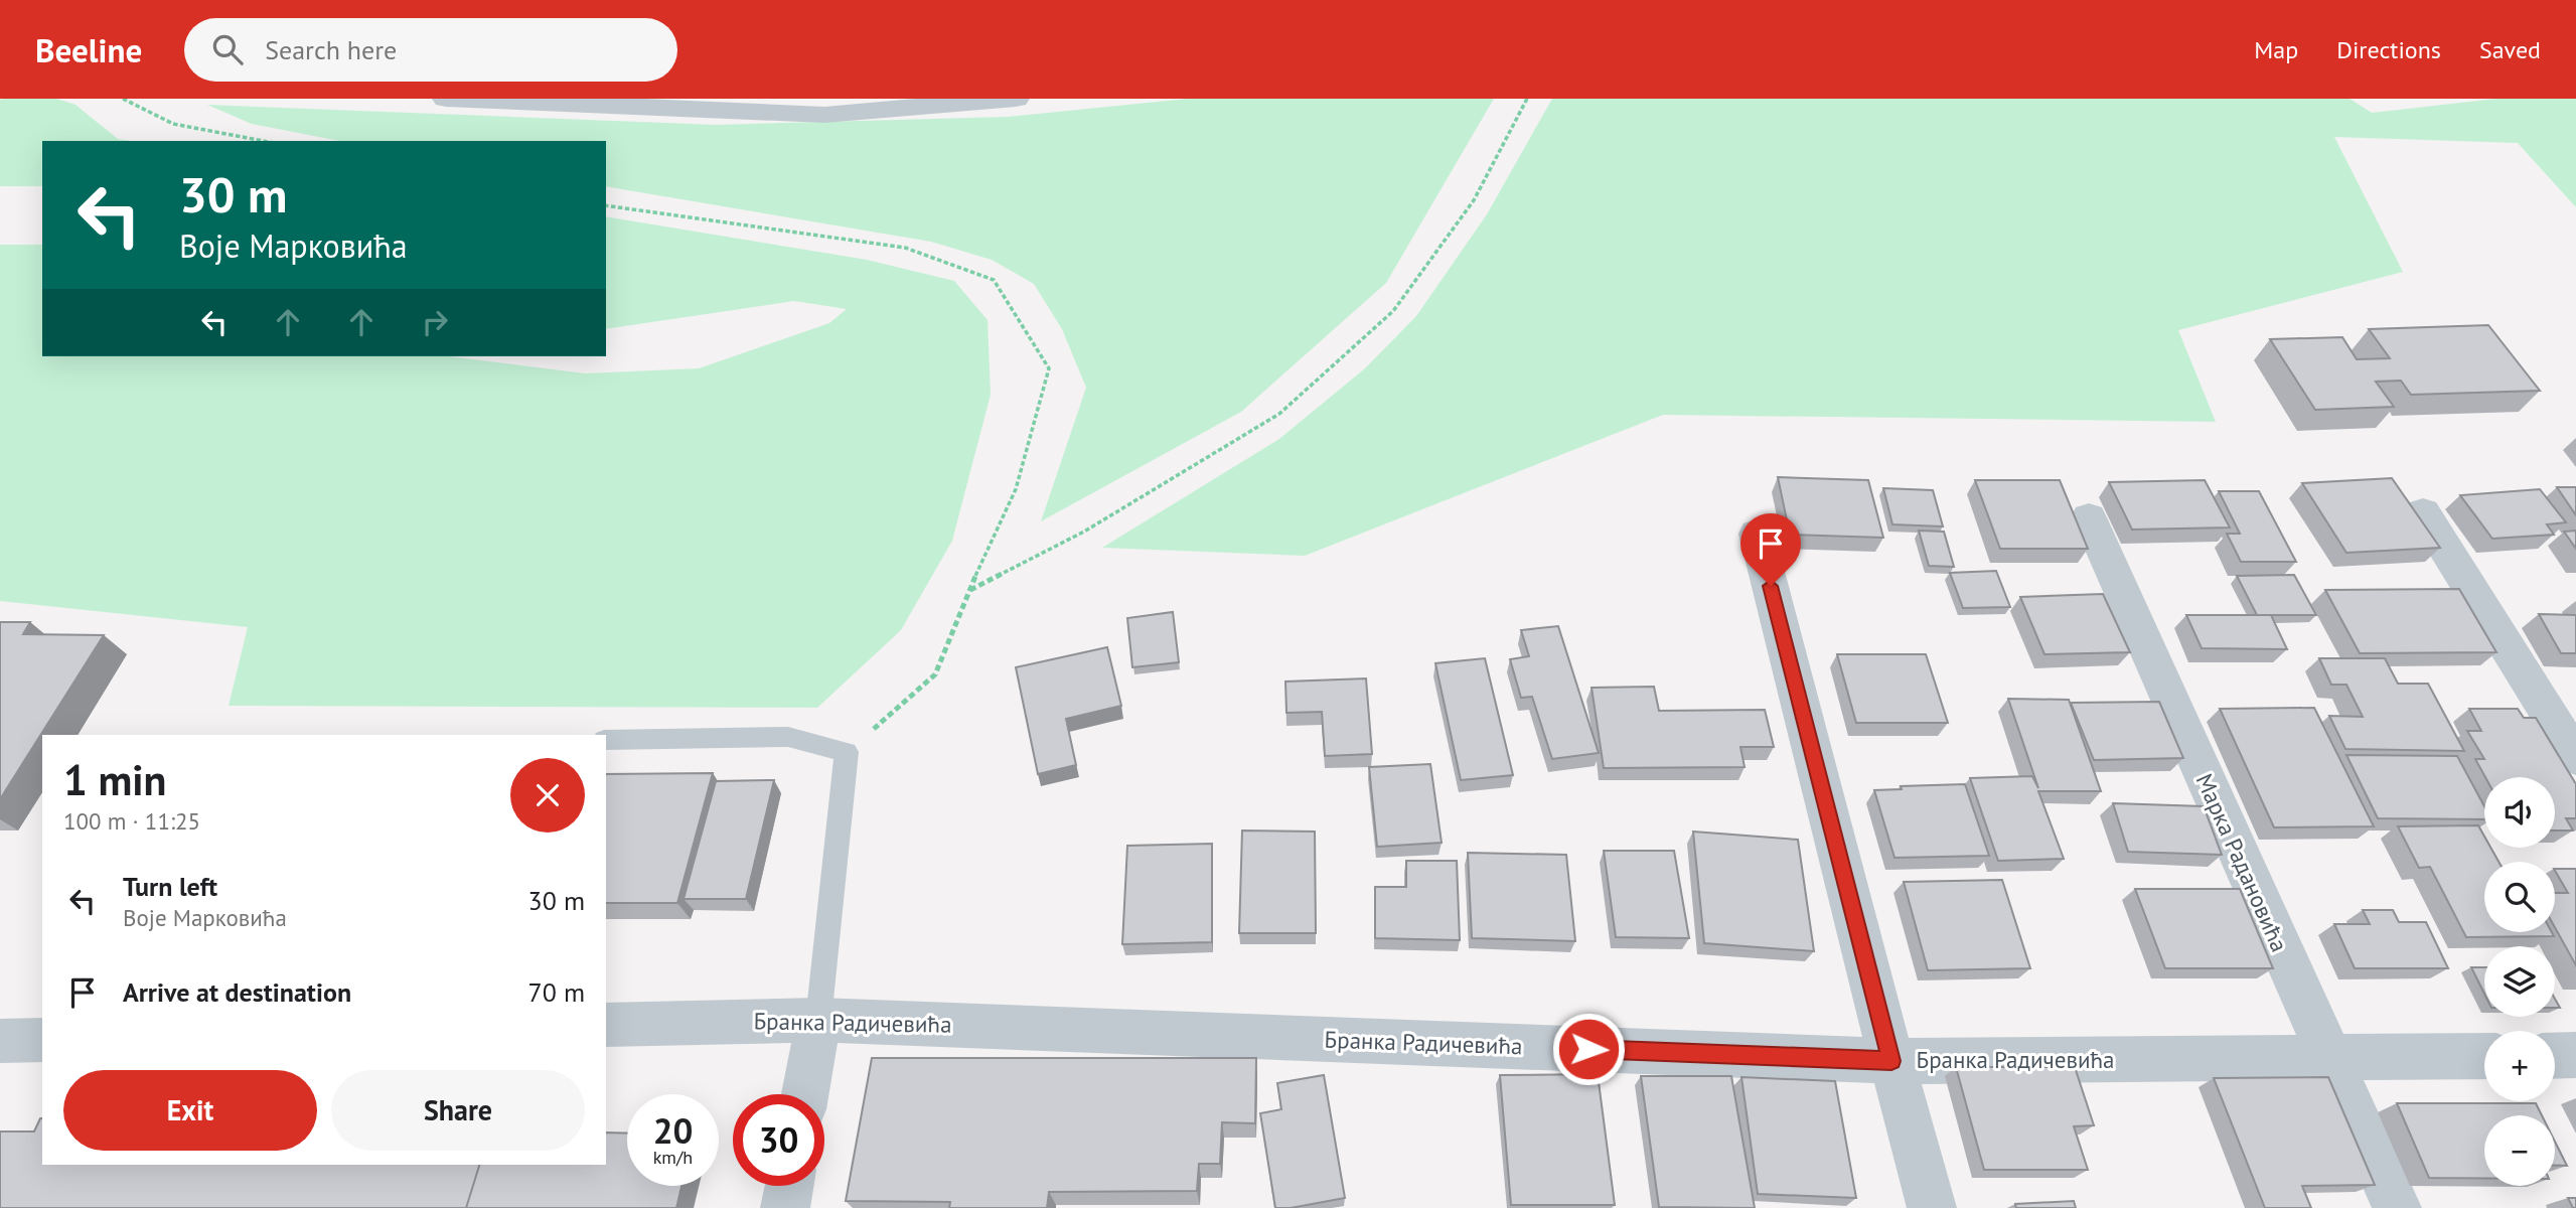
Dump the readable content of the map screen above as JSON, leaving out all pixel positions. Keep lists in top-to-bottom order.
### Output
{
  "streets": {
    "street": ["Марка Радановића", "Бранка Радичевића"]
  },
  "crossings": [
    ["Марка Радановића", "Бранка Радичевића"]
  ],
  "page": {
    "header": "Beeline",
    "search": "Search here",
    "nav": ["Map", "Directions", "Saved"],
    "turn": ["30 m", "Воје Марковића"],
    "heading": ["1 min", "100 m · 11:25"],
    "map_buttons": ["+", "−"],
    "list": [
      {
        "name": "Turn left",
        "note": "Воје Марковића",
        "value": "30 m"
      },
      {
        "name": "Arrive at destination",
        "value": "70 m"
      }
    ],
    "buttons": ["Exit", "Share"],
    "speed": "20 km/h",
    "limit": "30"
  }
}
